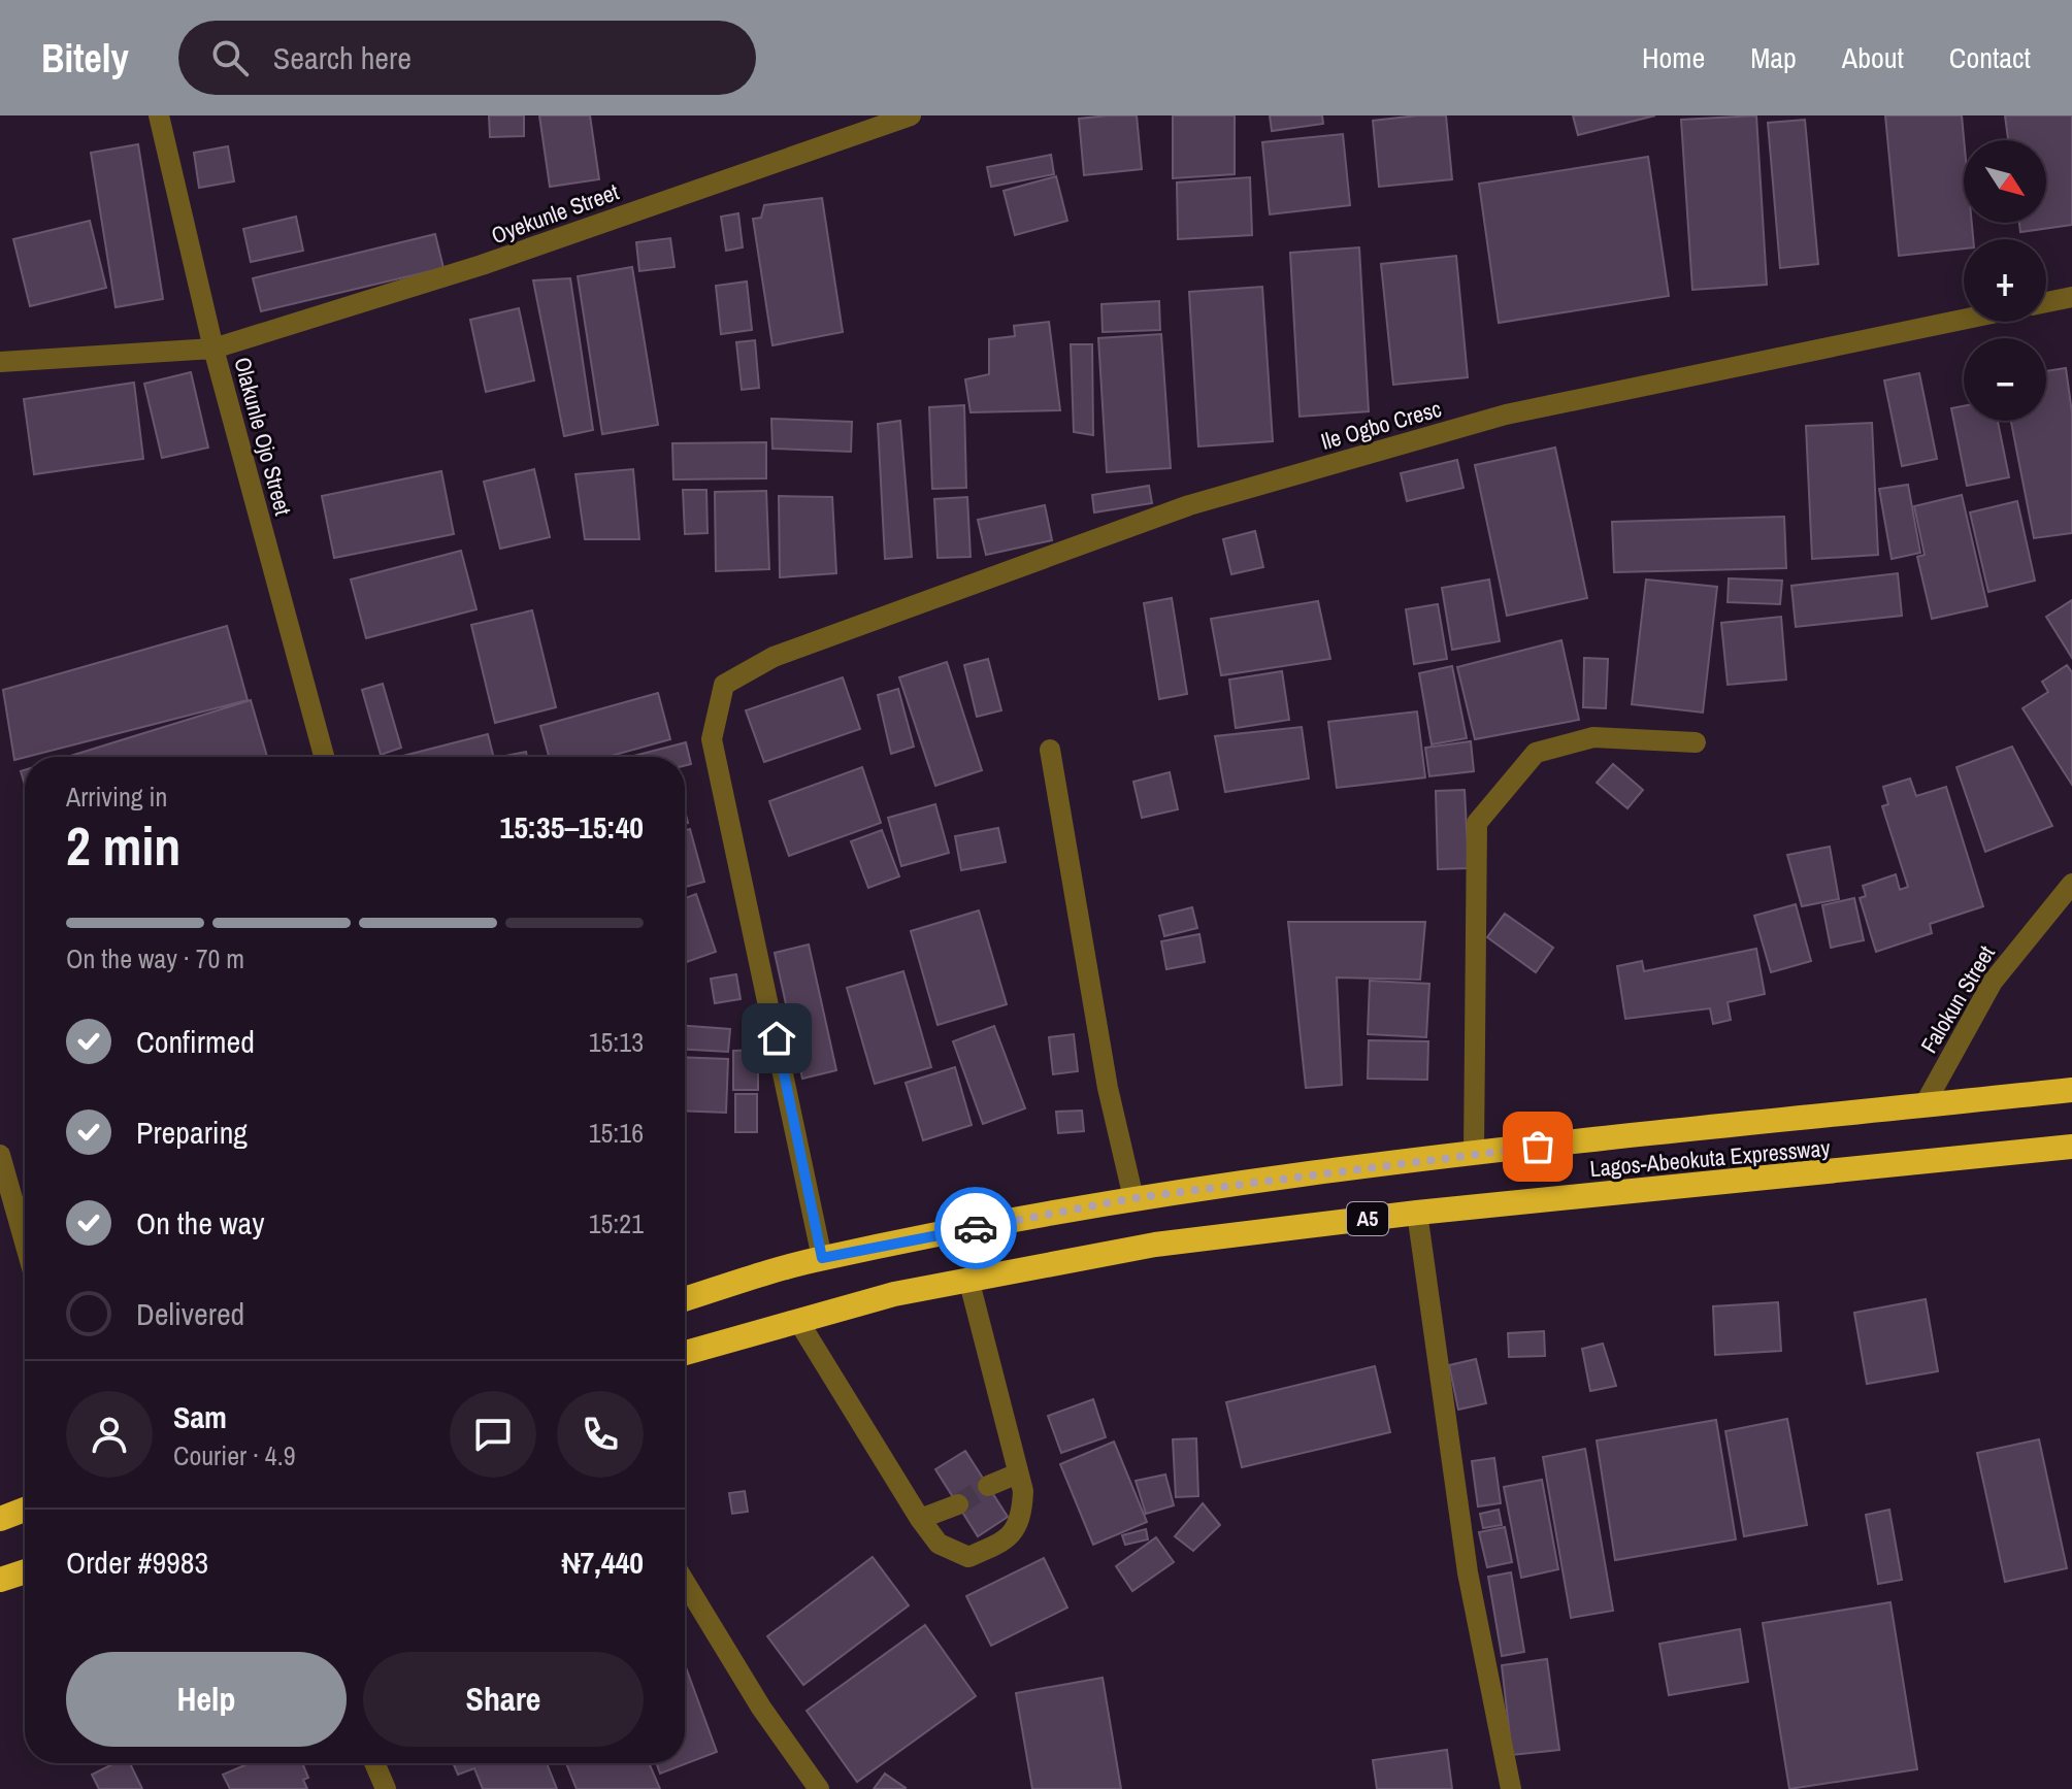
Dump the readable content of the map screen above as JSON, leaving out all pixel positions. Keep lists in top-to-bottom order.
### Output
{
  "streets": {
    "highway": ["Lagos-Abeokuta Expressway", "A5"],
    "street": [
      "Oyekunle Street",
      "Ile Ogbo Cresc",
      "Olakunle Ojo Street",
      "Falokun Street"
    ]
  },
  "crossings": [
    ["Oyekunle Street", "Olakunle Ojo Street"],
    ["Ile Ogbo Cresc", "Lagos-Abeokuta Expressway"],
    ["Falokun Street", "Lagos-Abeokuta Expressway"]
  ],
  "north": "bottom right",
  "page": {
    "header": "Bitely",
    "search": "Search here",
    "nav": [
      "Home",
      "Map",
      "About",
      "Contact"
    ],
    "map_buttons": ["+", "−"],
    "heading": ["2 min", "Arriving in", "15:35–15:40"],
    "panel": [
      "Sam",
      "Courier · 4.9",
      "Order #9983",
      "₦7,440"
    ],
    "bar": "On the way · 70 m",
    "list": [
      ["Confirmed", "15:13"],
      ["Preparing", "15:16"],
      ["On the way", "15:21"],
      "Delivered"
    ],
    "buttons": ["Help", "Share"]
  }
}
